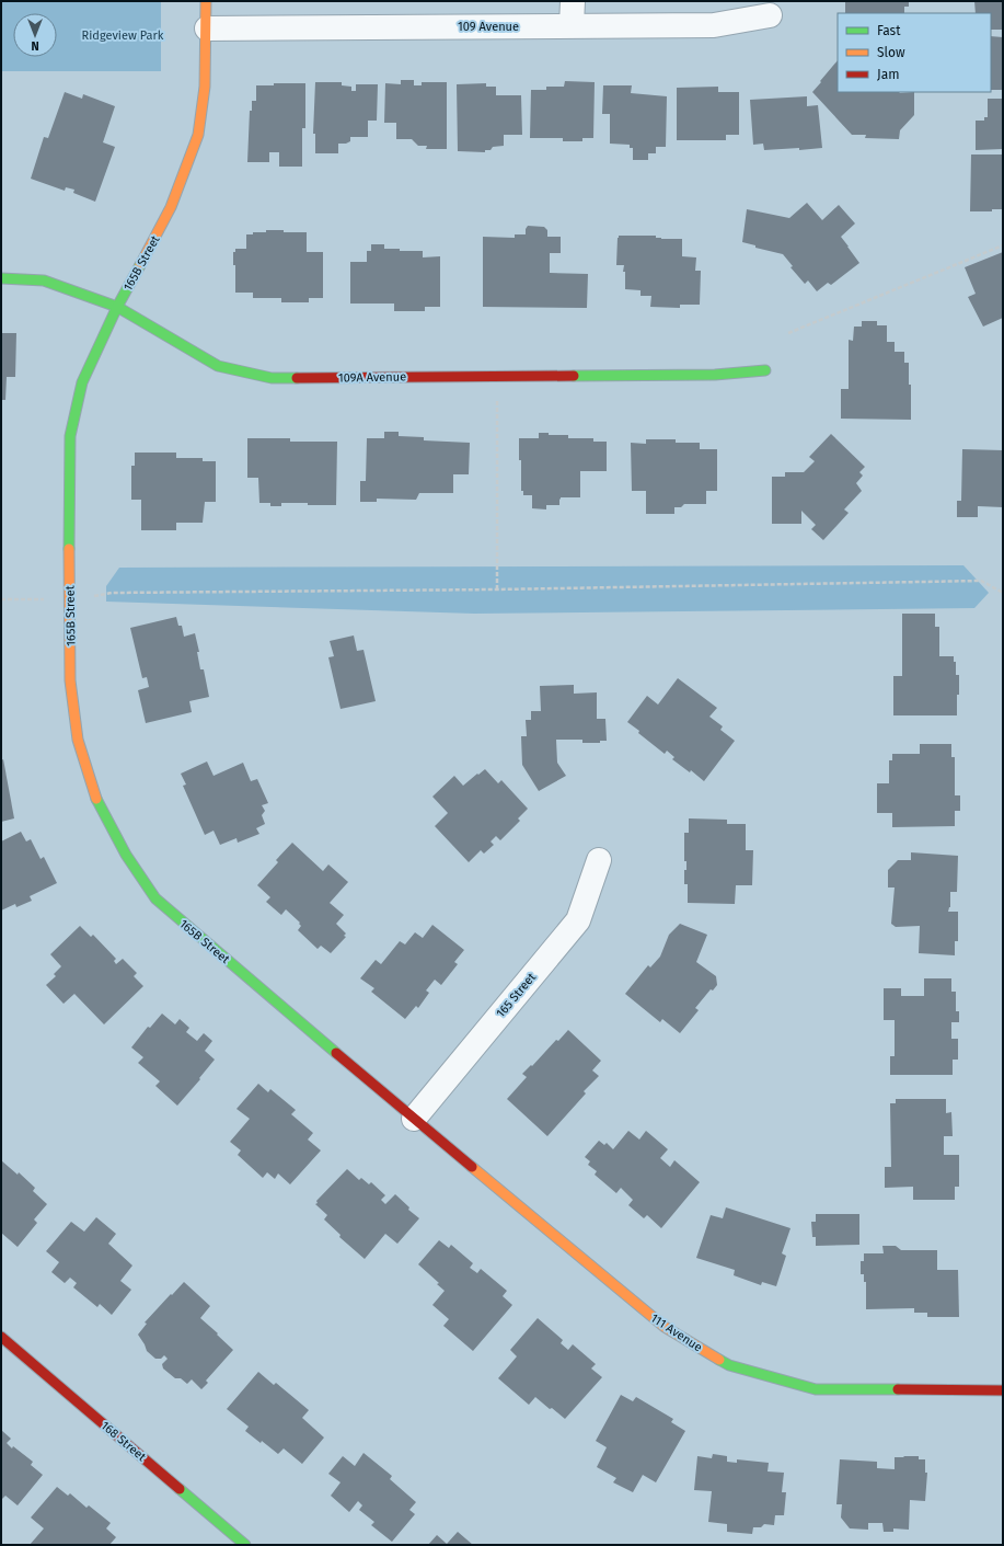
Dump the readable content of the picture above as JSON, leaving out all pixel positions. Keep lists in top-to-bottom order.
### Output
{
  "streets": {
    "street": [
      "109 Avenue",
      "165B Street",
      "109A Avenue",
      "165 Street",
      "111 Avenue",
      "168 Street"
    ]
  },
  "crossings": [
    ["109 Avenue", "165B Street"],
    ["165B Street", "109A Avenue"],
    ["165B Street", "165 Street"],
    ["165B Street", "111 Avenue"],
    ["165 Street", "111 Avenue"]
  ],
  "parks": ["Ridgeview Park"],
  "legend": ["Fast", "Slow", "Jam"],
  "north": "bottom"
}
